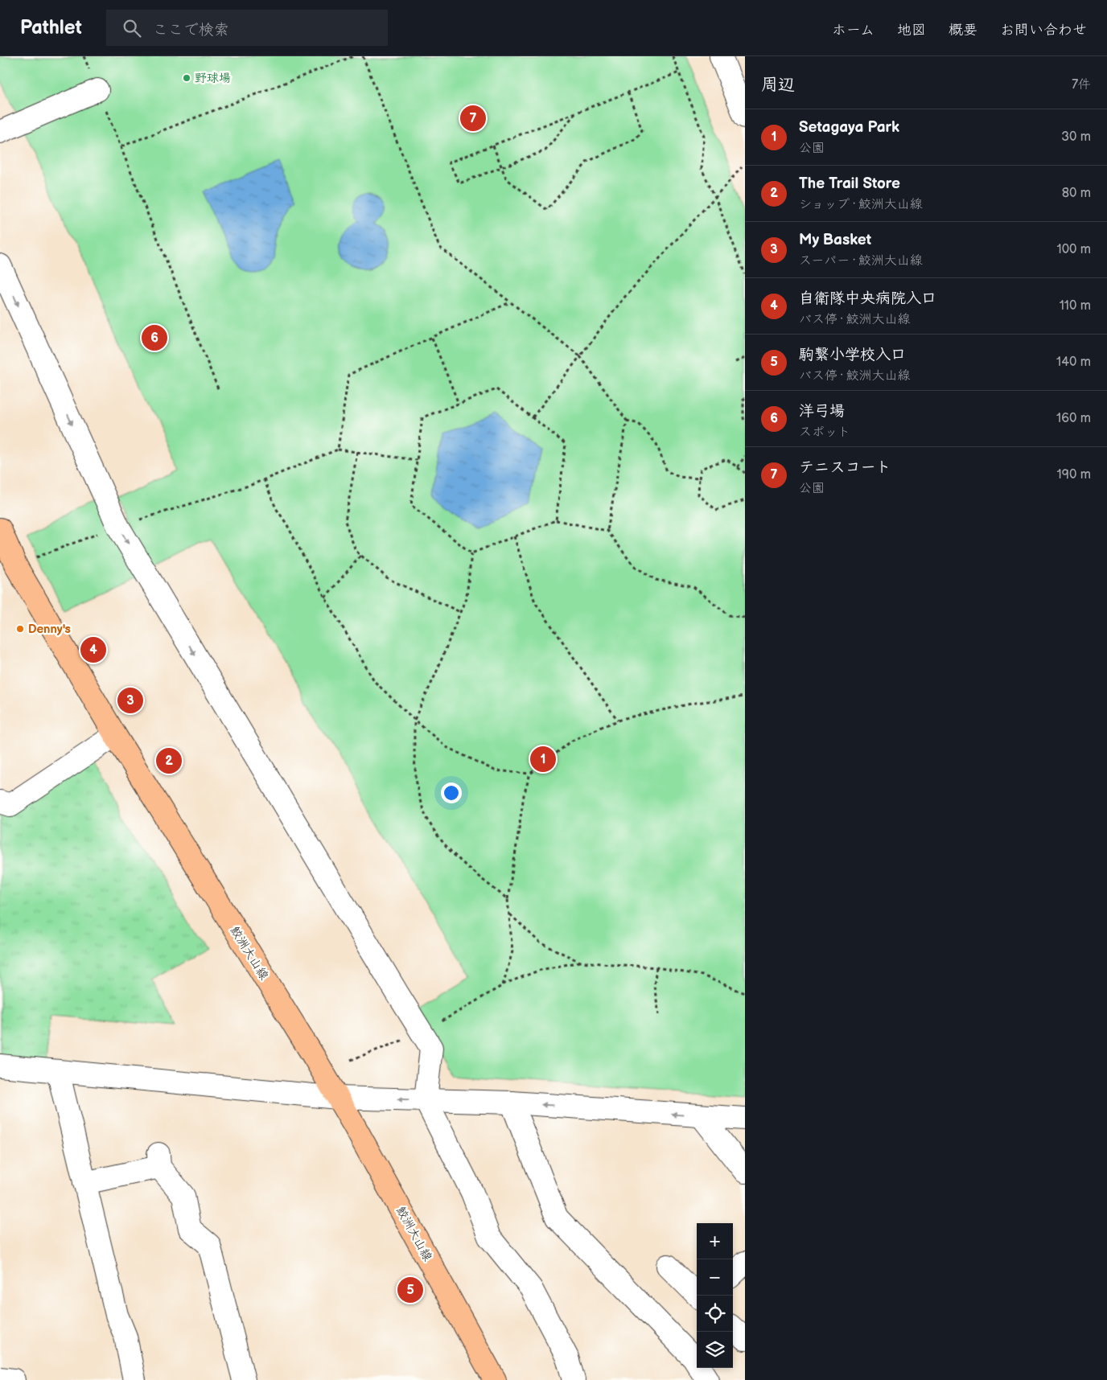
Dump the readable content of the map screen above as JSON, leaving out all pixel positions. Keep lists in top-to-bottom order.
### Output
{
  "streets": {
    "main road": ["鮫洲大山線"]
  },
  "places": ["野球場", "Denny's"],
  "page": {
    "header": "Pathlet",
    "search": "ここで検索",
    "nav": [
      "ホーム",
      "地図",
      "概要",
      "お問い合わせ"
    ],
    "heading": ["周辺", "7件"],
    "pins": [
      "7",
      "6",
      "4",
      "3",
      "1",
      "2",
      "5"
    ],
    "list": [
      {
        "mark": "1",
        "name": "Setagaya Park",
        "note": "公園",
        "value": "30 m"
      },
      {
        "mark": "2",
        "name": "The Trail Store",
        "note": "ショップ · 鮫洲大山線",
        "value": "80 m"
      },
      {
        "mark": "3",
        "name": "My Basket",
        "note": "スーパー · 鮫洲大山線",
        "value": "100 m"
      },
      {
        "mark": "4",
        "name": "自衛隊中央病院入口",
        "note": "バス停 · 鮫洲大山線",
        "value": "110 m"
      },
      {
        "mark": "5",
        "name": "駒繋小学校入口",
        "note": "バス停 · 鮫洲大山線",
        "value": "140 m"
      },
      {
        "mark": "6",
        "name": "洋弓場",
        "note": "スポット",
        "value": "160 m"
      },
      {
        "mark": "7",
        "name": "テニスコート",
        "note": "公園",
        "value": "190 m"
      }
    ],
    "map_buttons": ["+", "−"]
  }
}
